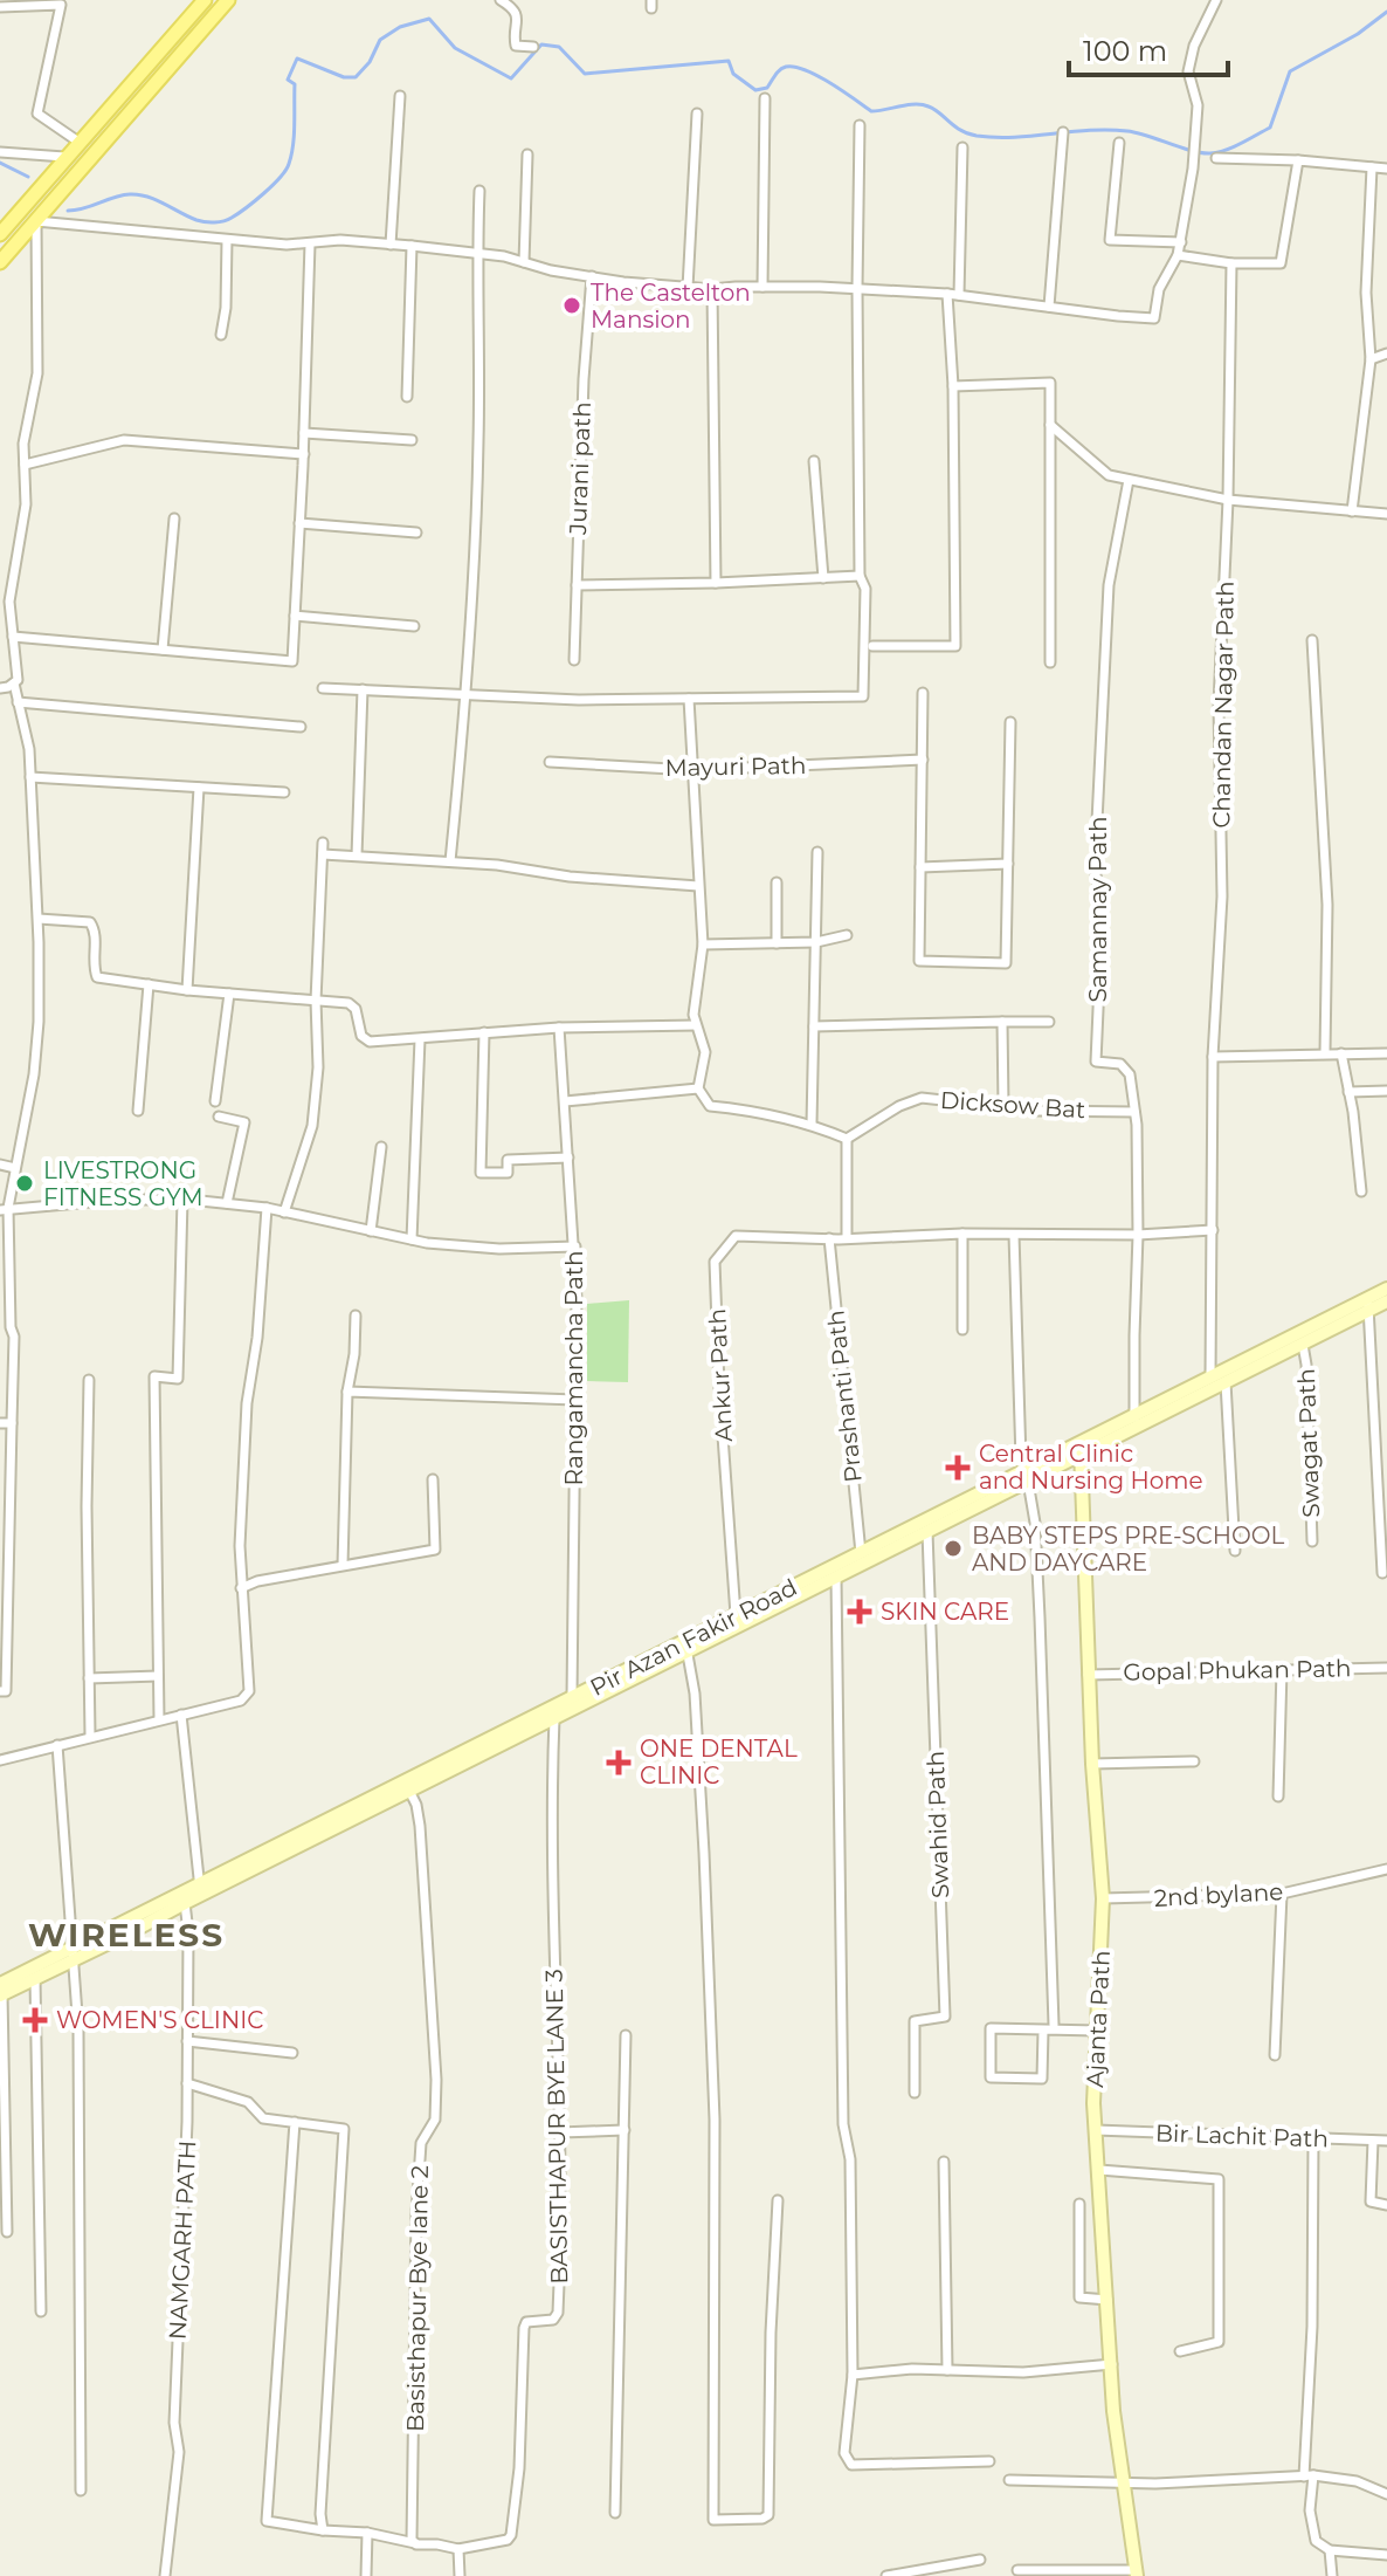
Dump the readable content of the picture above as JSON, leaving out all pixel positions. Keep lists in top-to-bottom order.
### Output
{
  "streets": {
    "main road": ["Pir Azan Fakir Road", "Ajanta Path"],
    "street": [
      "Jurani path",
      "Chandan Nagar Path",
      "Mayuri Path",
      "Samannay Path",
      "Dicksow Bat",
      "Rangamancha Path",
      "Ankur Path",
      "Prashanti Path",
      "Swagat Path",
      "Gopal Phukan Path",
      "Swahid Path",
      "2nd bylane",
      "BASISTHAPUR BYE LANE 3",
      "Bir Lachit Path",
      "NAMGARH PATH",
      "Basisthapur Bye lane 2"
    ]
  },
  "crossings": [
    ["Chandan Nagar Path", "Pir Azan Fakir Road"],
    ["Samannay Path", "Dicksow Bat"],
    ["Samannay Path", "Pir Azan Fakir Road"],
    ["Rangamancha Path", "Pir Azan Fakir Road"],
    ["Ankur Path", "Prashanti Path"],
    ["Ankur Path", "Pir Azan Fakir Road"],
    ["Prashanti Path", "Pir Azan Fakir Road"],
    ["Swagat Path", "Pir Azan Fakir Road"],
    ["Pir Azan Fakir Road", "Swahid Path"],
    ["Pir Azan Fakir Road", "Ajanta Path"],
    ["Pir Azan Fakir Road", "BASISTHAPUR BYE LANE 3"],
    ["Pir Azan Fakir Road", "NAMGARH PATH"],
    ["Pir Azan Fakir Road", "Basisthapur Bye lane 2"],
    ["Gopal Phukan Path", "Ajanta Path"],
    ["2nd bylane", "Ajanta Path"],
    ["Ajanta Path", "Bir Lachit Path"]
  ],
  "districts": ["WIRELESS"],
  "places": {
    "other": ["The Castelton Mansion", "LIVESTRONG FITNESS GYM", "BABY STEPS PRE-SCHOOL AND DAYCARE"],
    "health": [
      "Central Clinic and Nursing Home",
      "SKIN CARE",
      "ONE DENTAL CLINIC",
      "WOMEN'S CLINIC"
    ]
  },
  "scale_bar": "100 m"
}
